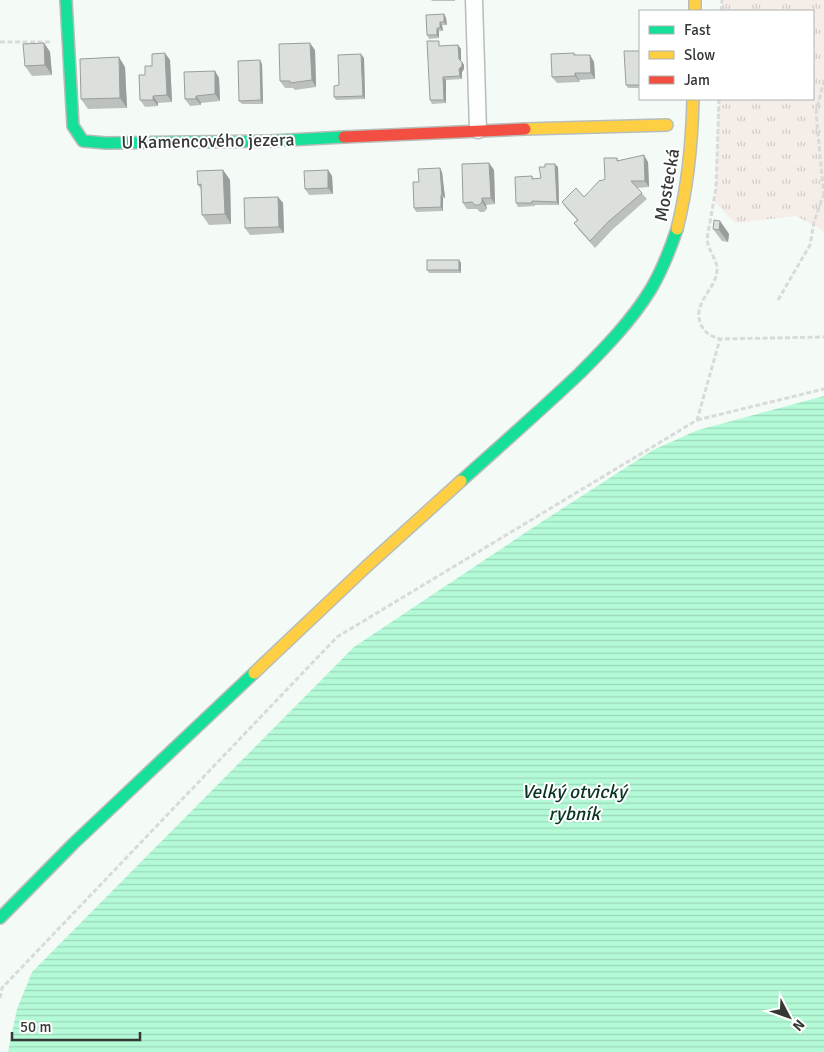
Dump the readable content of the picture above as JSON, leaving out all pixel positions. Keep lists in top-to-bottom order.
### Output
{
  "streets": {
    "street": ["U Kamencového jezera", "Mostecká"]
  },
  "water": ["Velký otvický rybník"],
  "legend": ["Fast", "Slow", "Jam"],
  "scale_bar": "50 m",
  "north": "bottom right"
}
